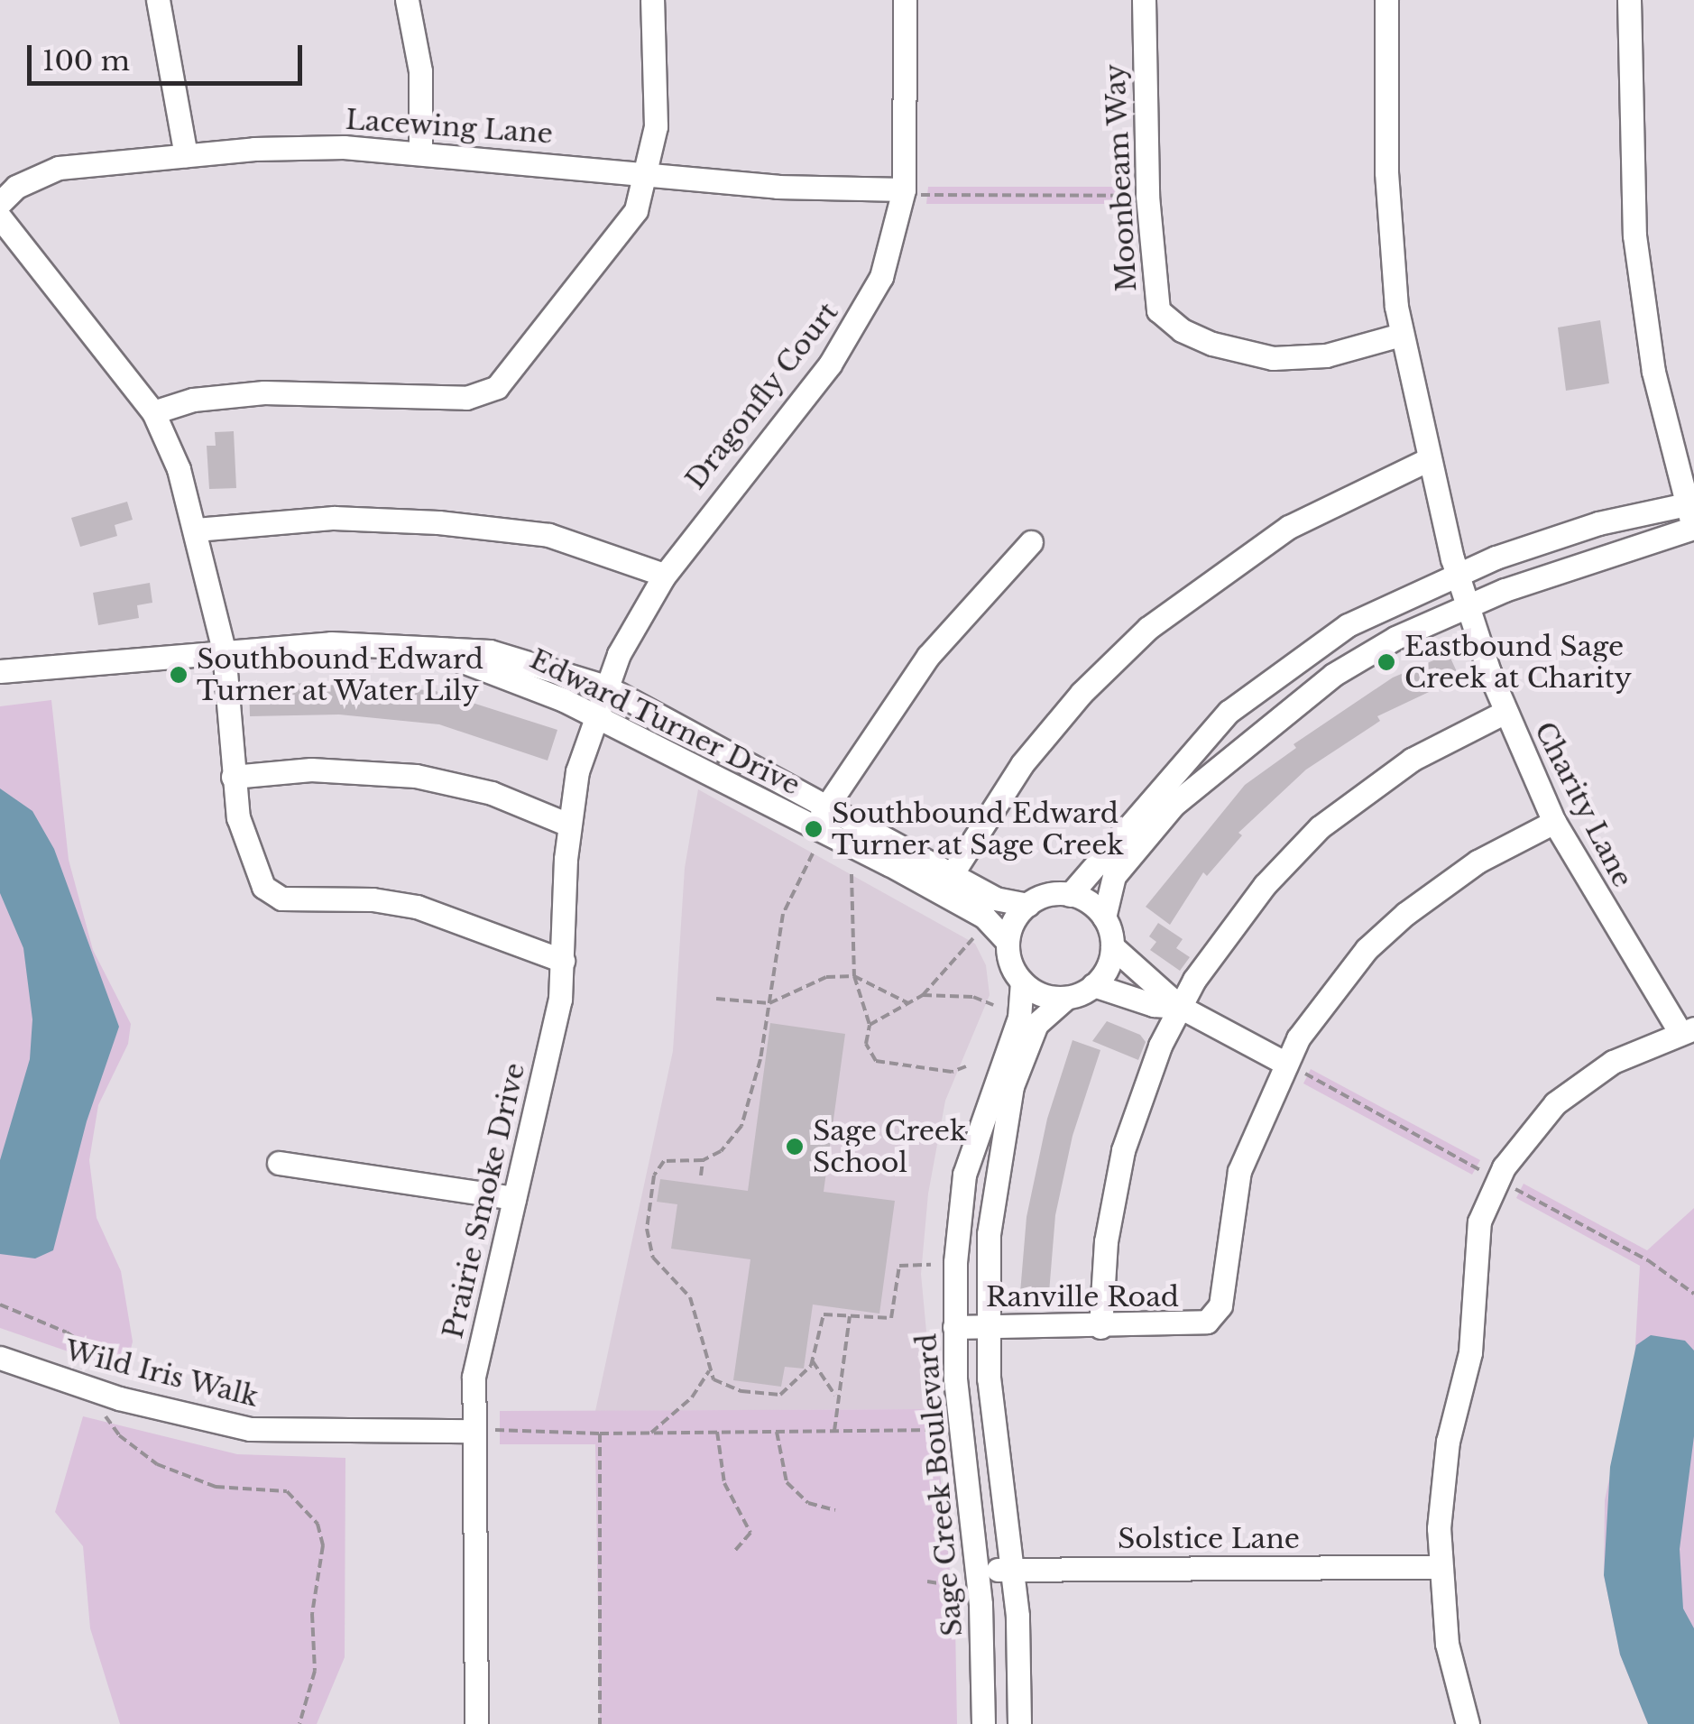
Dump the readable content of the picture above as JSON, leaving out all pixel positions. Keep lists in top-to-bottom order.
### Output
{
  "streets": {
    "street": [
      "Lacewing Lane",
      "Moonbeam Way",
      "Dragonfly Court",
      "Edward Turner Drive",
      "Charity Lane",
      "Prairie Smoke Drive",
      "Ranville Road",
      "Wild Iris Walk",
      "Sage Creek Boulevard",
      "Solstice Lane"
    ]
  },
  "crossings": [
    ["Lacewing Lane", "Dragonfly Court"],
    ["Moonbeam Way", "Charity Lane"],
    ["Dragonfly Court", "Edward Turner Drive"],
    ["Dragonfly Court", "Prairie Smoke Drive"],
    ["Edward Turner Drive", "Prairie Smoke Drive"],
    ["Edward Turner Drive", "Sage Creek Boulevard"],
    ["Charity Lane", "Ranville Road"],
    ["Prairie Smoke Drive", "Wild Iris Walk"],
    ["Ranville Road", "Sage Creek Boulevard"],
    ["Sage Creek Boulevard", "Solstice Lane"]
  ],
  "places": [
    "Eastbound Sage Creek at Charity",
    "Southbound Edward Turner at Water Lily",
    "Southbound Edward Turner at Sage Creek",
    "Sage Creek School"
  ],
  "scale_bar": "100 m"
}
